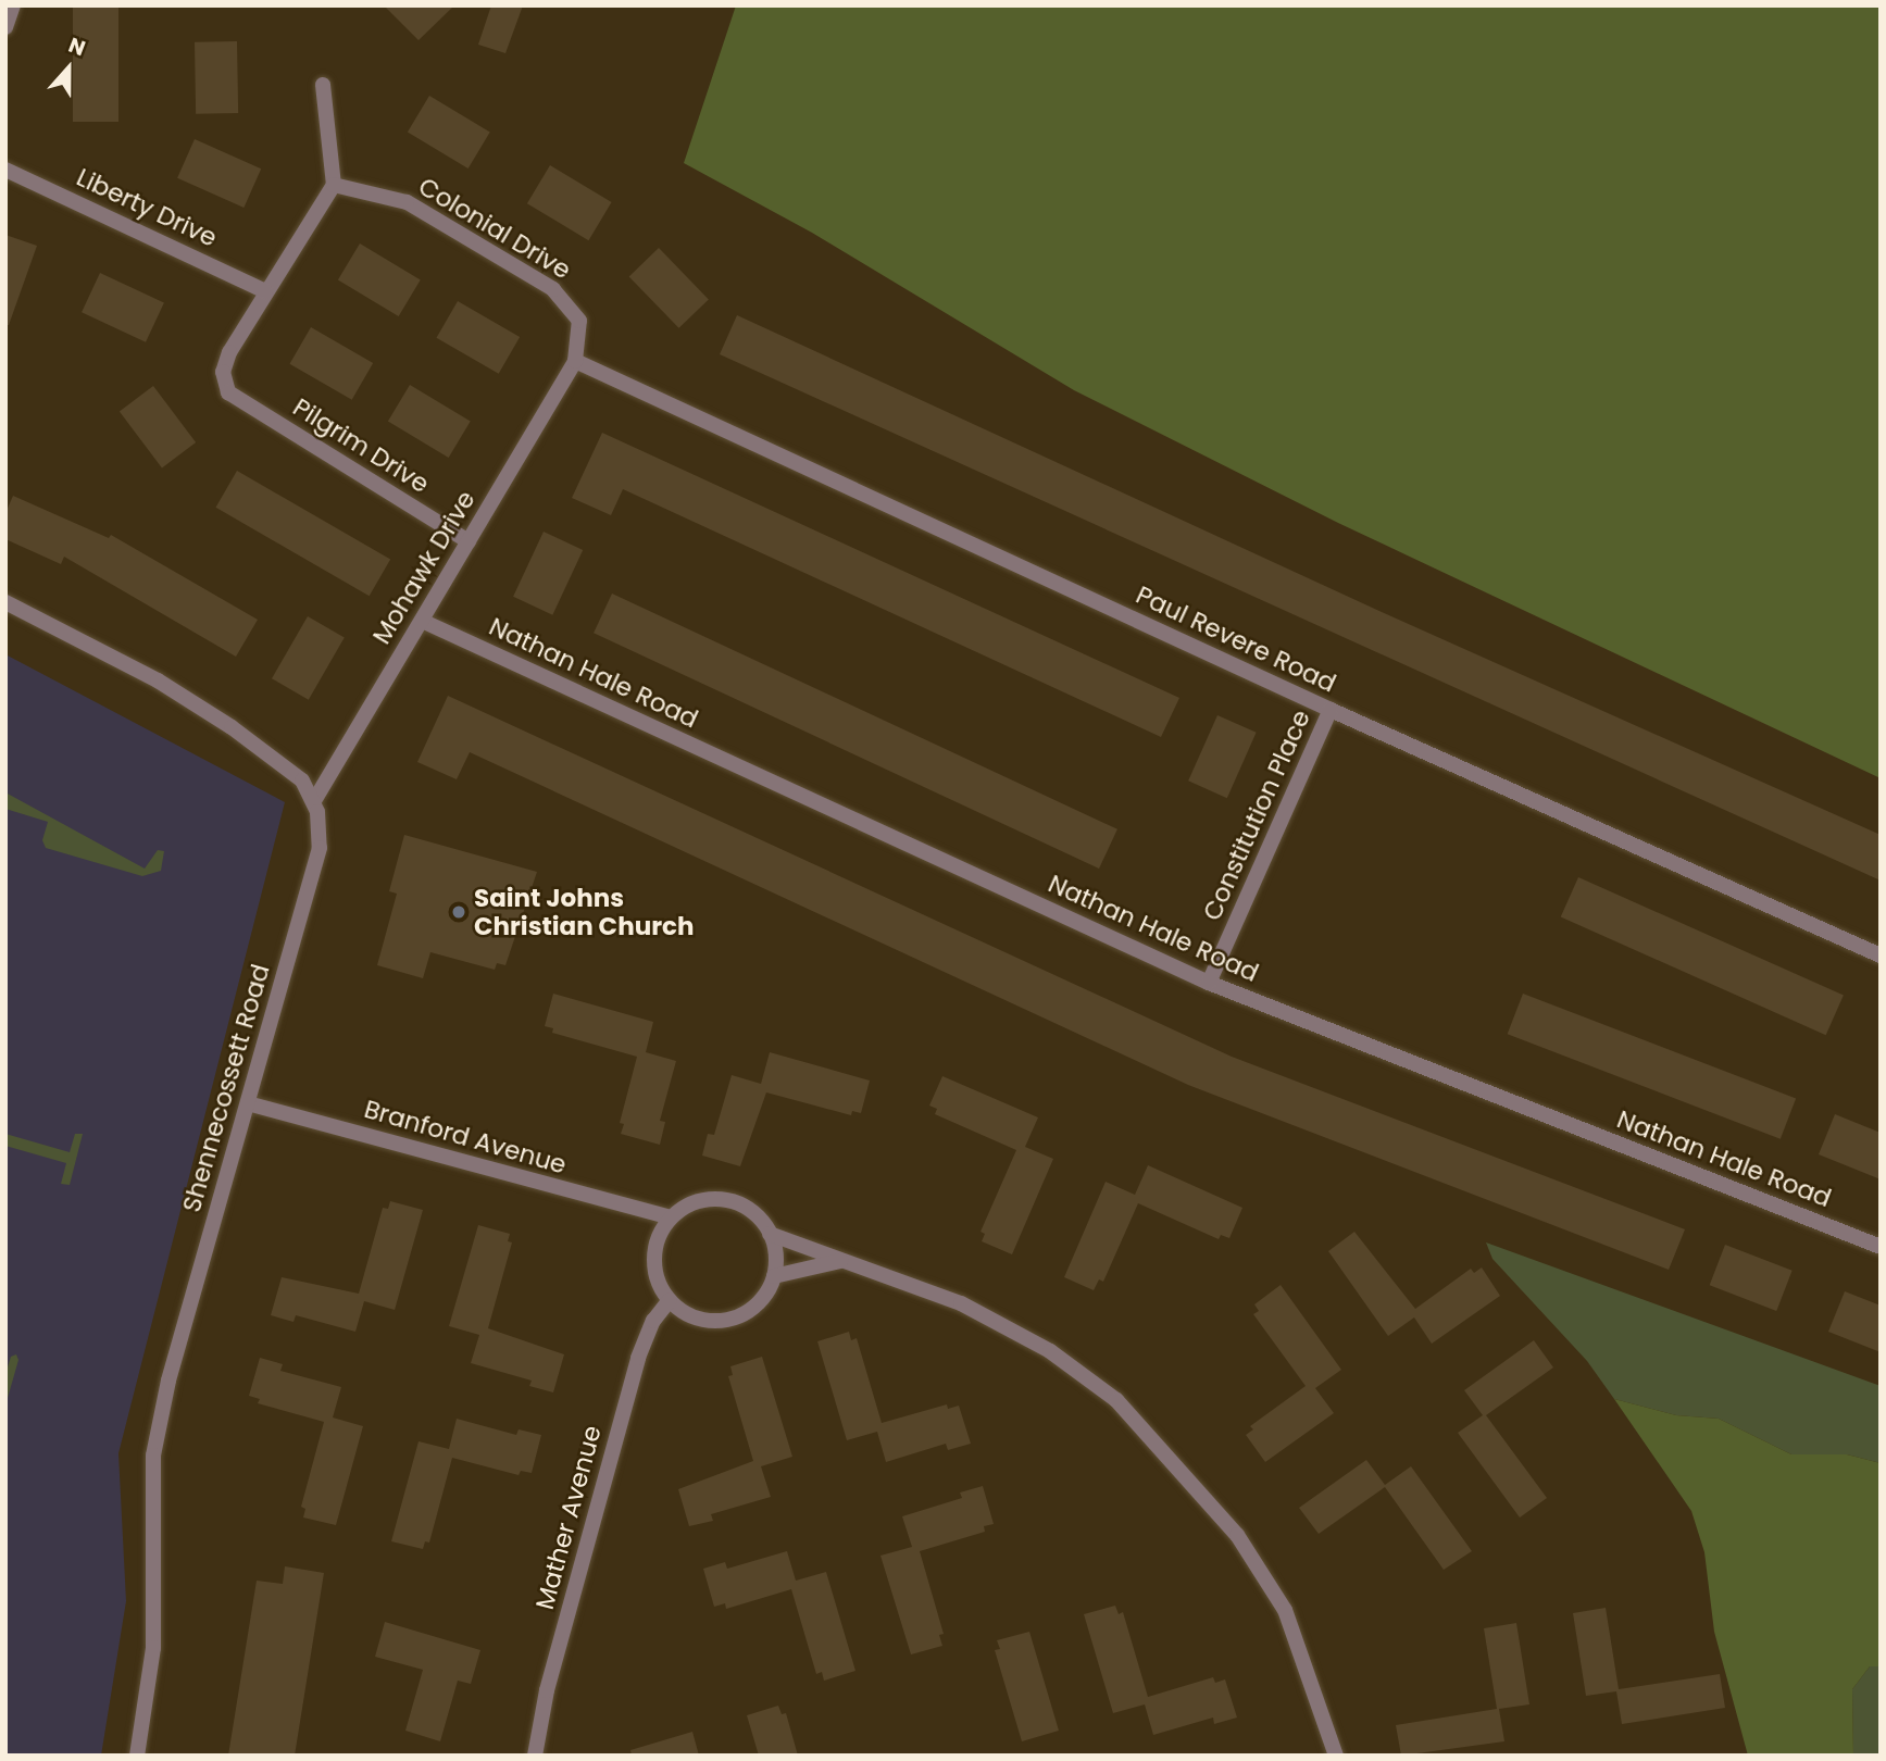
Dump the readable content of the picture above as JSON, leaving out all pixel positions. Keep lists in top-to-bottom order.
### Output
{
  "streets": {
    "street": [
      "Liberty Drive",
      "Colonial Drive",
      "Pilgrim Drive",
      "Mohawk Drive",
      "Paul Revere Road",
      "Nathan Hale Road",
      "Constitution Place",
      "Shennecossett Road",
      "Branford Avenue",
      "Mather Avenue"
    ]
  },
  "crossings": [
    ["Liberty Drive", "Pilgrim Drive"],
    ["Colonial Drive", "Mohawk Drive"],
    ["Colonial Drive", "Paul Revere Road"],
    ["Pilgrim Drive", "Mohawk Drive"],
    ["Mohawk Drive", "Paul Revere Road"],
    ["Mohawk Drive", "Nathan Hale Road"],
    ["Mohawk Drive", "Shennecossett Road"],
    ["Paul Revere Road", "Constitution Place"],
    ["Nathan Hale Road", "Constitution Place"],
    ["Shennecossett Road", "Branford Avenue"],
    ["Branford Avenue", "Mather Avenue"]
  ],
  "places": ["Saint Johns Christian Church"],
  "north": "top"
}
